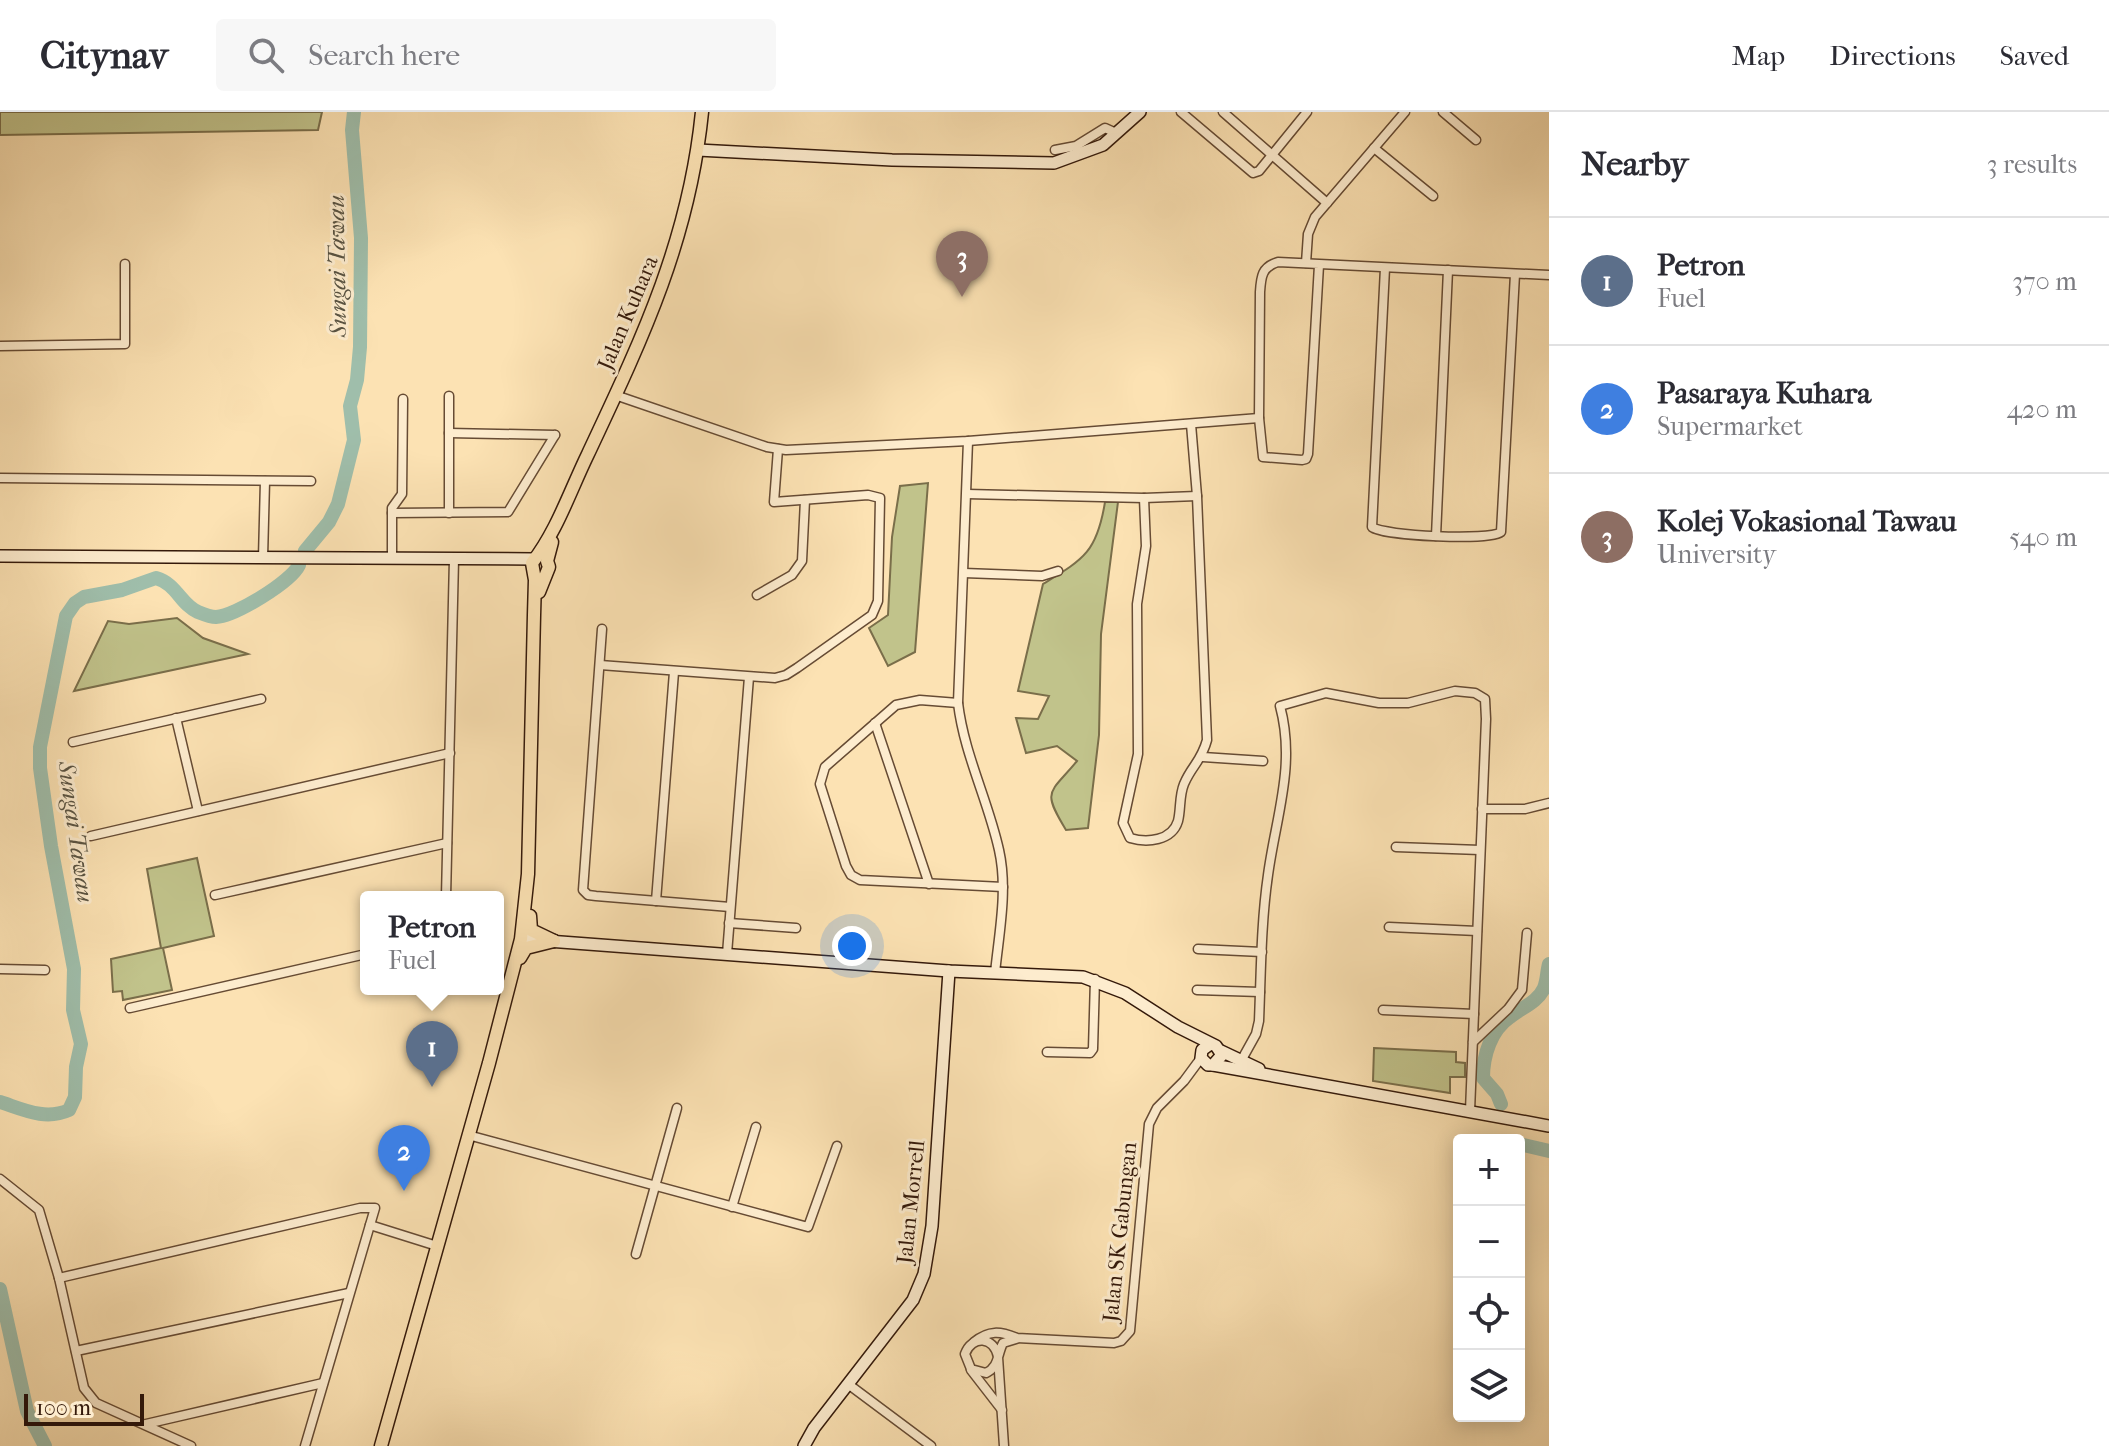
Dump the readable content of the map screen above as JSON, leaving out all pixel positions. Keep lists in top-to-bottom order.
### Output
{
  "streets": {
    "main road": ["Jalan Kuhara"],
    "street": ["Jalan Morrell", "Jalan SK Gabungan"]
  },
  "water": ["Sungai Tawau"],
  "scale_bar": "100 m",
  "page": {
    "header": "Citynav",
    "search": "Search here",
    "nav": ["Map", "Directions", "Saved"],
    "heading": ["Nearby", "3 results"],
    "list": [
      {
        "mark": "1",
        "name": "Petron",
        "note": "Fuel",
        "value": "370 m"
      },
      {
        "mark": "2",
        "name": "Pasaraya Kuhara",
        "note": "Supermarket",
        "value": "420 m"
      },
      {
        "mark": "3",
        "name": "Kolej Vokasional Tawau",
        "note": "University",
        "value": "540 m"
      }
    ],
    "pins": ["3", "1", "2"],
    "popup": ["Petron", "Fuel"],
    "map_buttons": ["+", "−"],
    "scale": "100 m"
  }
}
